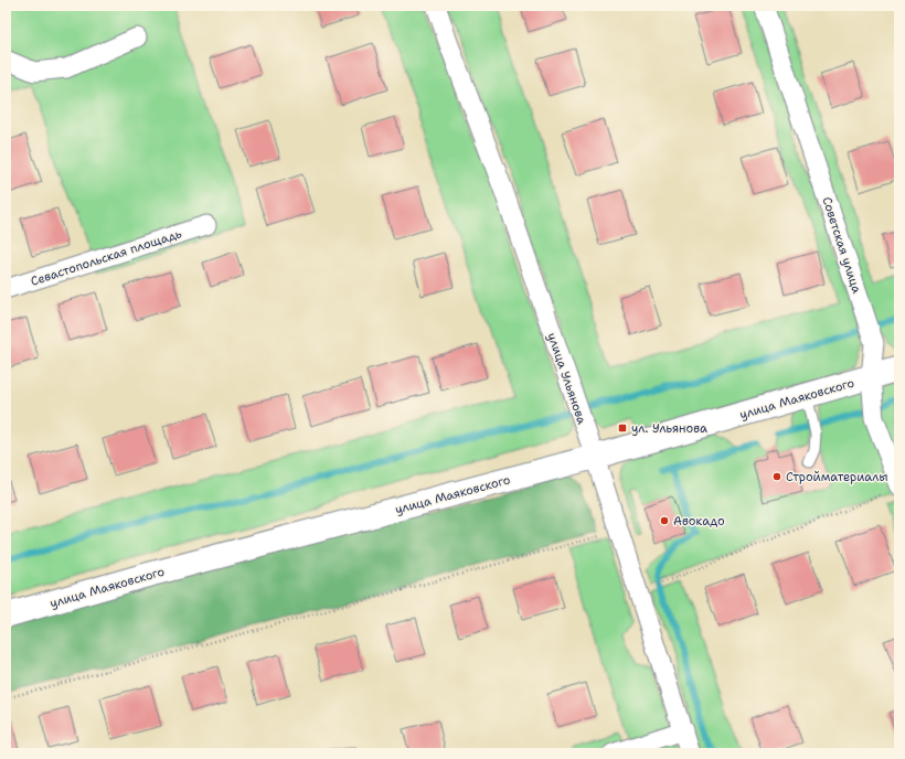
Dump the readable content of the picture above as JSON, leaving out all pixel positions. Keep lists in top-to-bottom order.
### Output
{
  "streets": {
    "main road": ["улица Маяковского"],
    "street": ["Советская улица", "Севастопольская площадь", "улица Ульянова"]
  },
  "crossings": [
    ["Советская улица", "улица Маяковского"],
    ["улица Ульянова", "улица Маяковского"]
  ],
  "places": {
    "transit": ["ул. Ульянова"],
    "other": ["Стройматериалы", "Авокадо"]
  }
}
